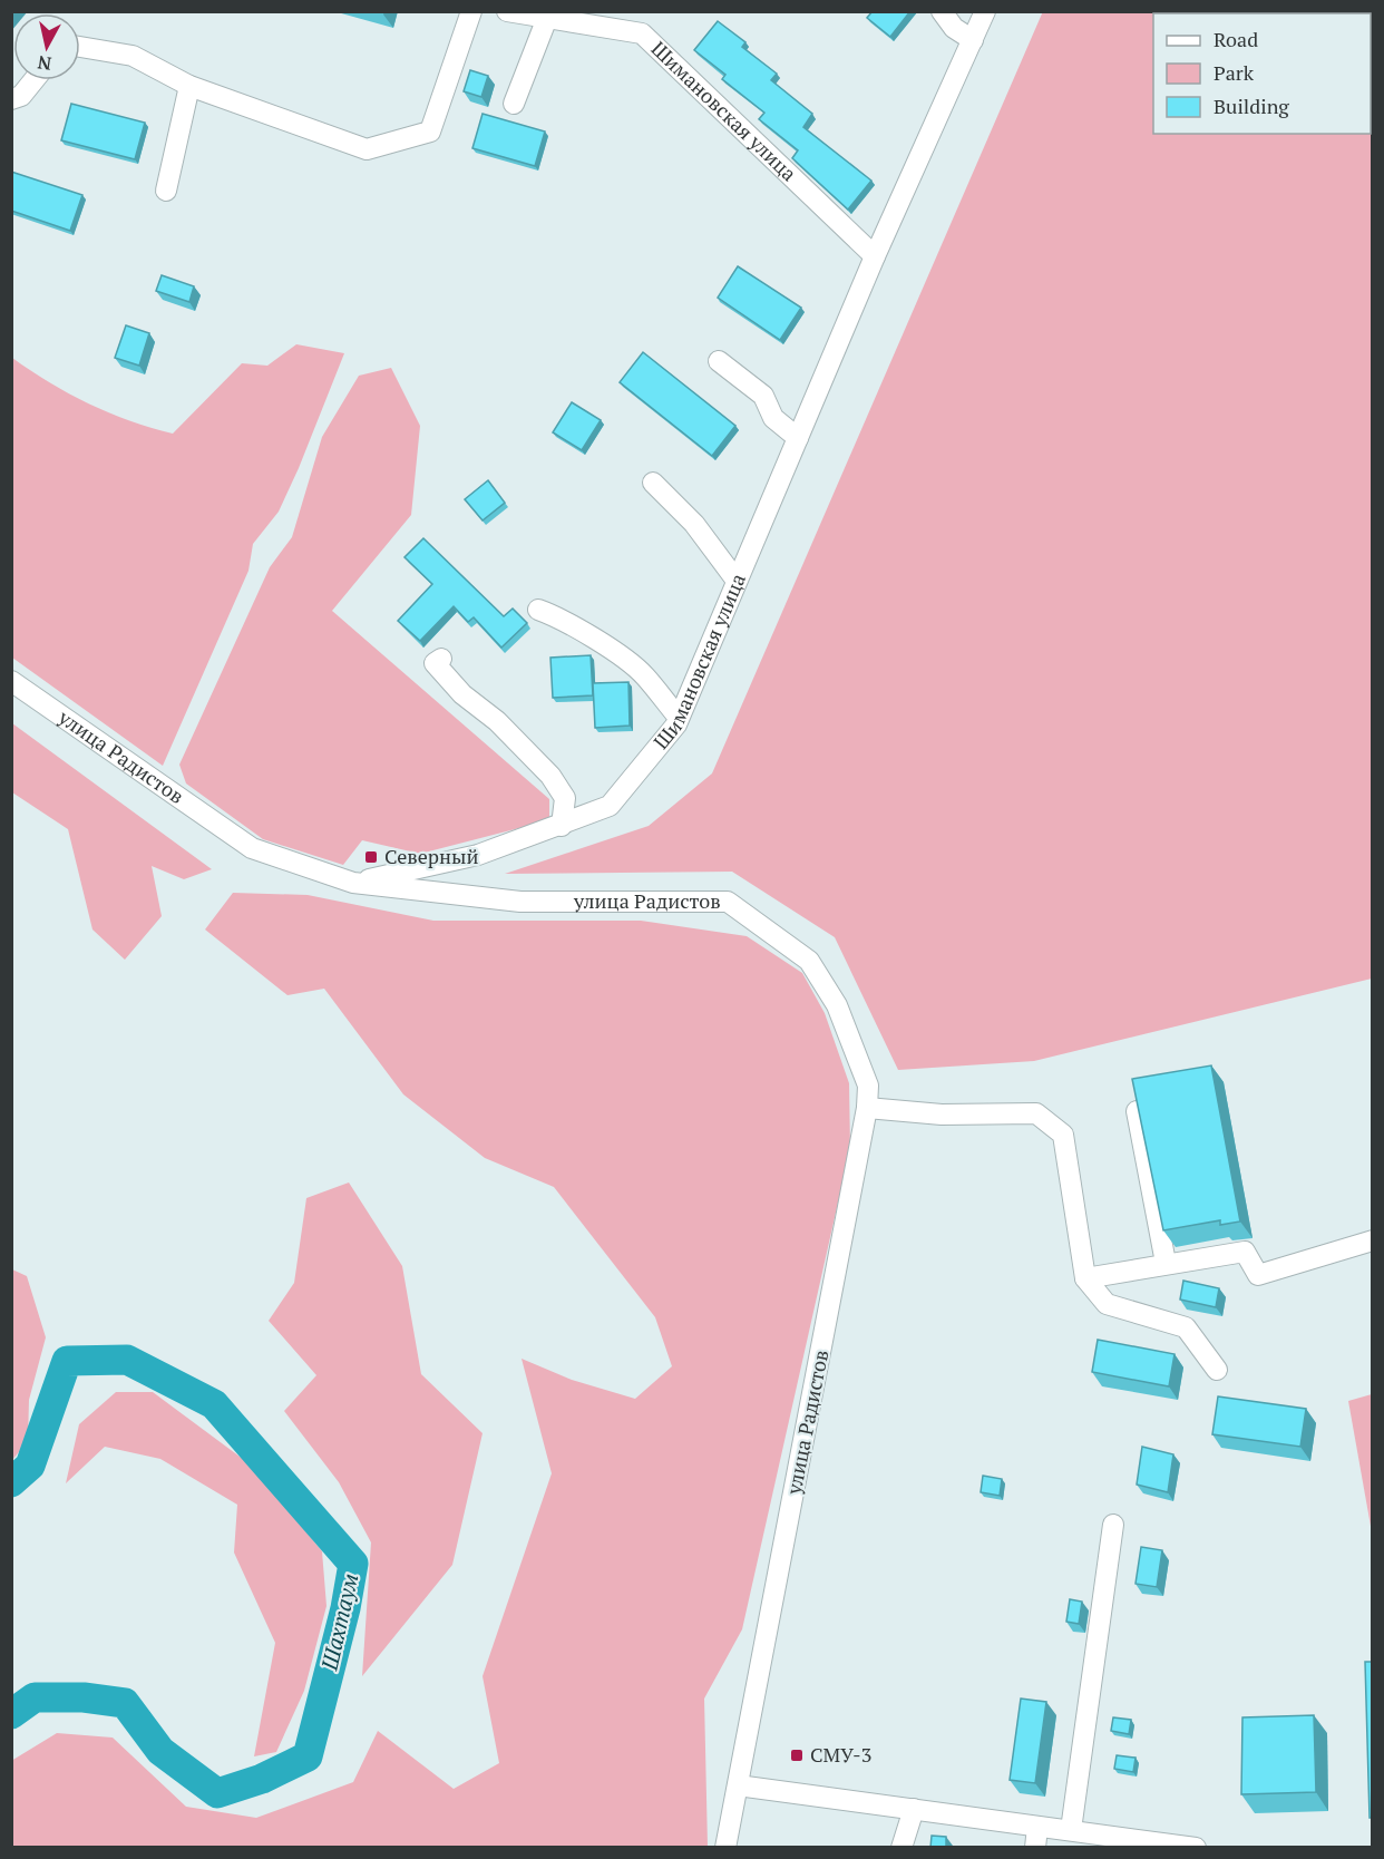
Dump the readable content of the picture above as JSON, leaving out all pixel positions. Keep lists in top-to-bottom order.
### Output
{
  "streets": {
    "street": ["Шимановская улица", "улица Радистов"]
  },
  "crossings": [
    ["Шимановская улица", "улица Радистов"]
  ],
  "water": ["Шахтаум"],
  "places": {
    "transit": ["Северный", "СМУ-3"]
  },
  "legend": ["Road", "Park", "Building"],
  "north": "bottom"
}
